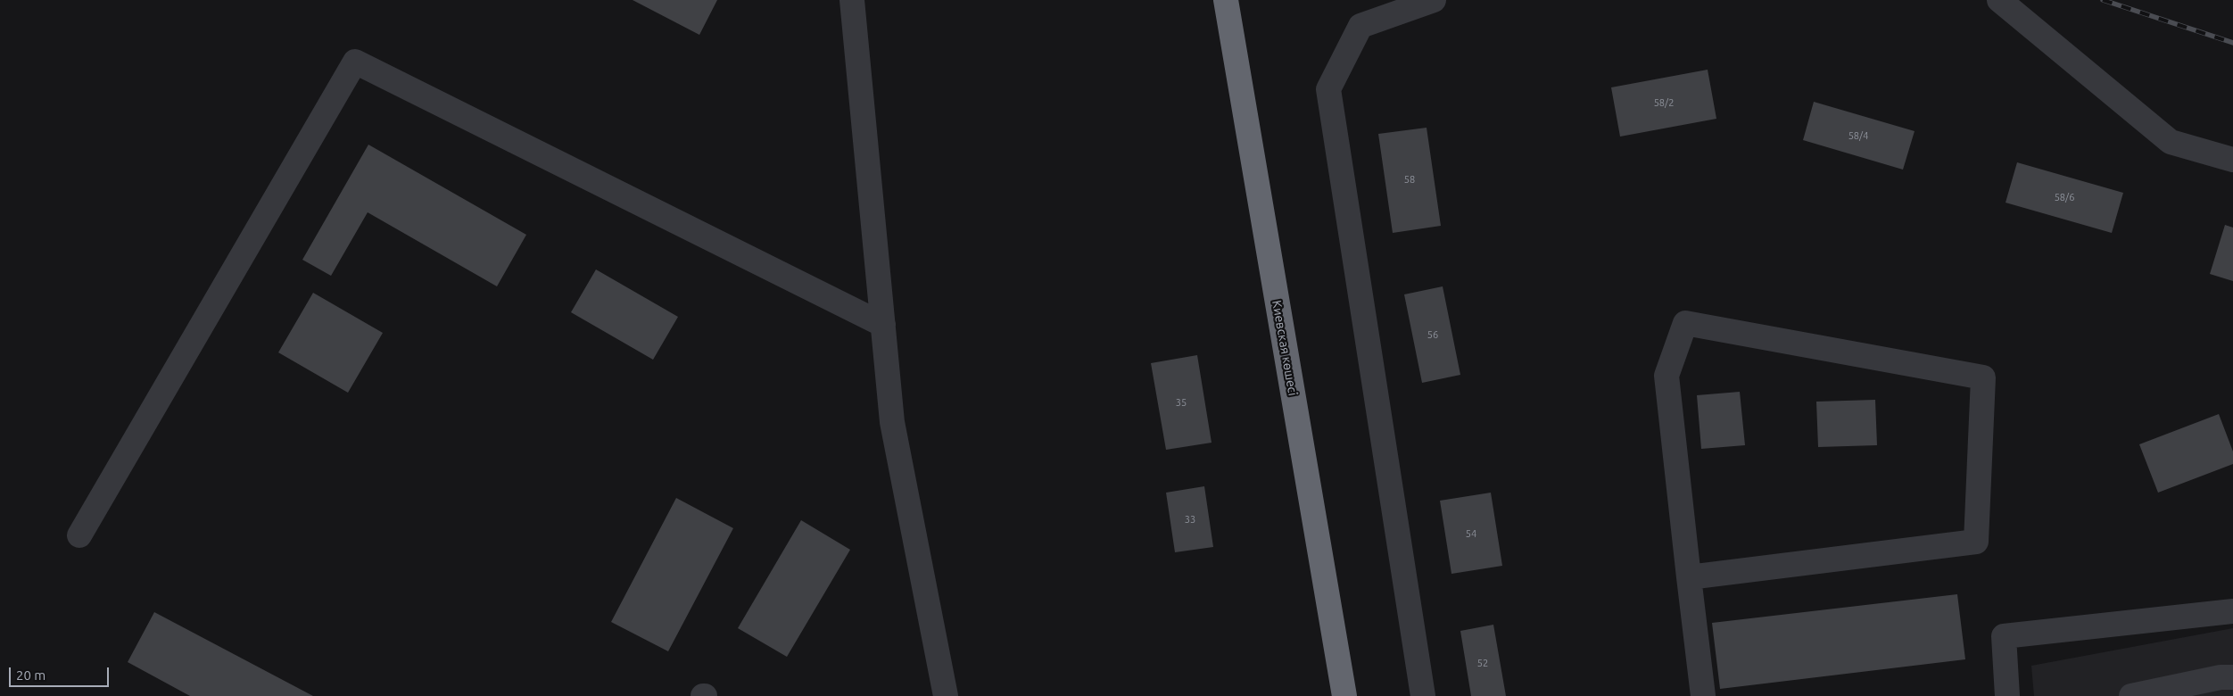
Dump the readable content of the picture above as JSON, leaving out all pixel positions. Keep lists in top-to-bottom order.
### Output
{
  "streets": {
    "highway": ["Киевская көшесі"]
  },
  "house_numbers": [
    "58/2",
    "58/4",
    "58",
    "58/6",
    "56",
    "35",
    "33",
    "54",
    "52"
  ],
  "scale_bar": "20 m"
}
